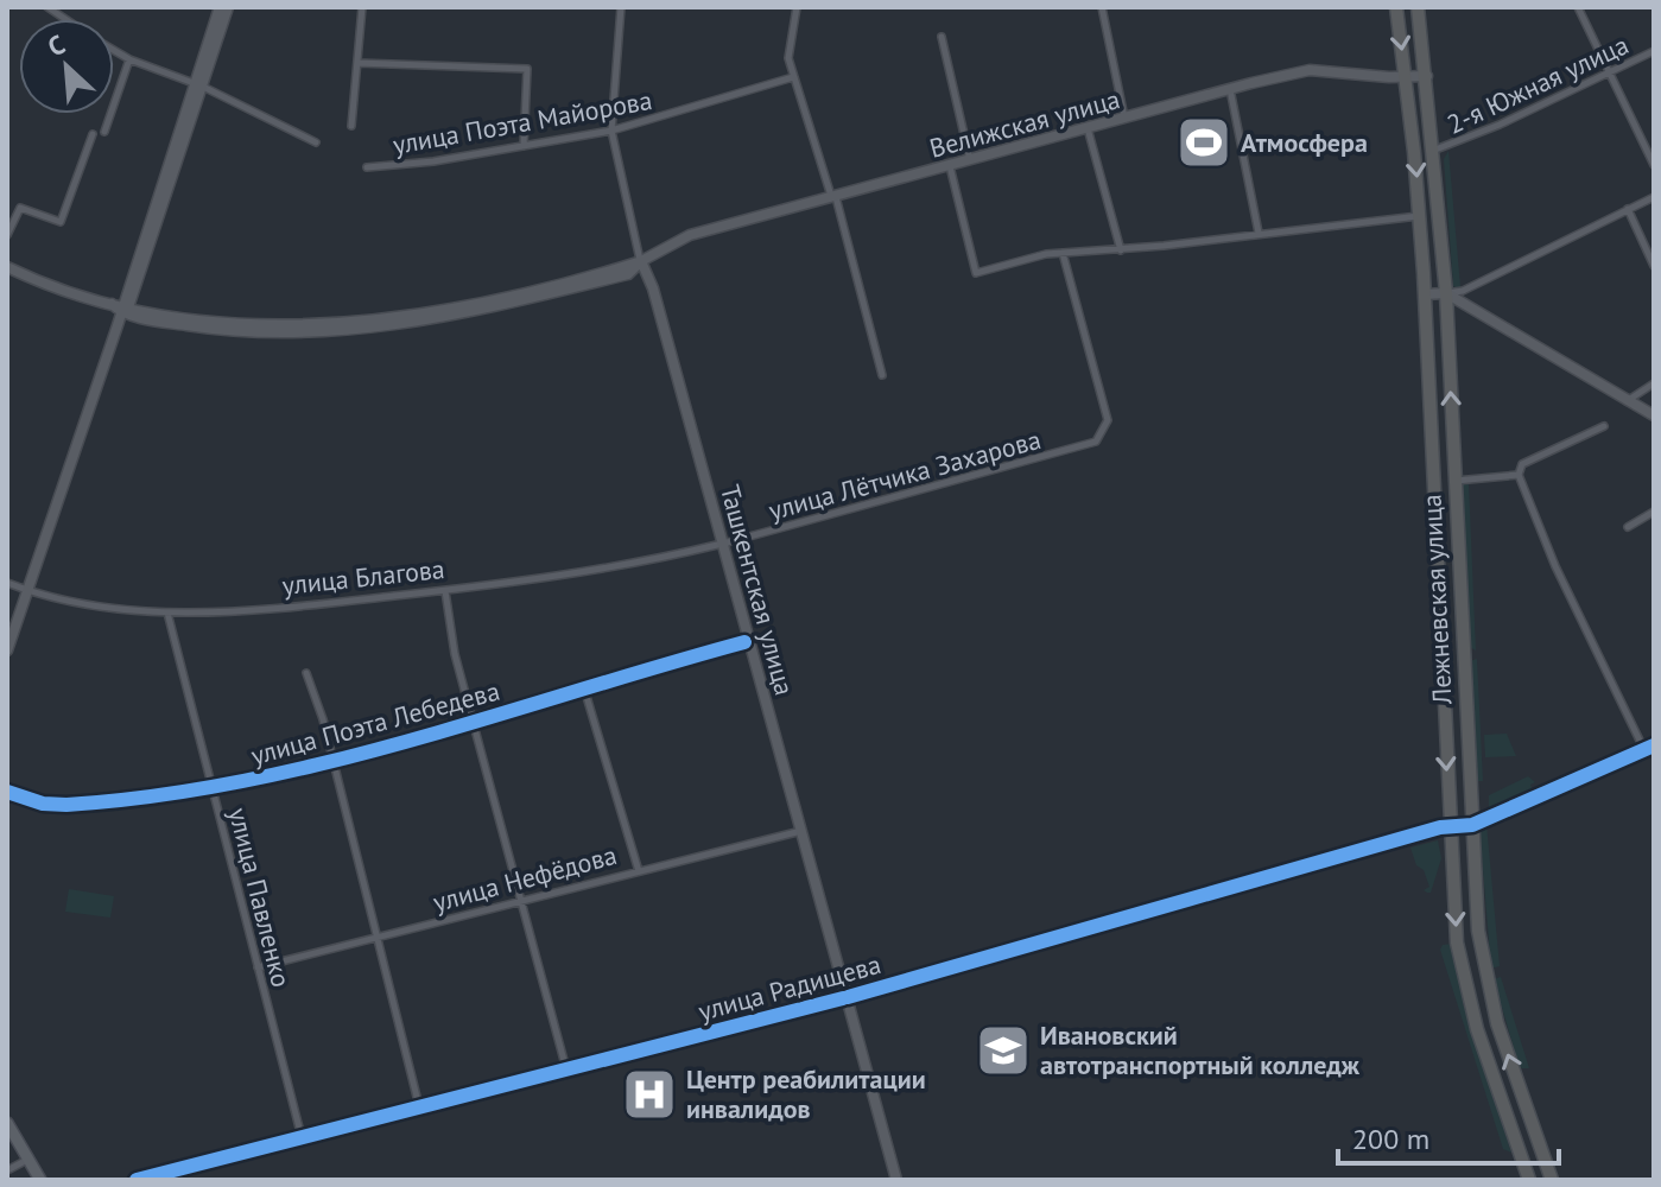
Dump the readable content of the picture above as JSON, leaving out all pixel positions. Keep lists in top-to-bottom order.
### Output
{
  "streets": {
    "highway": ["Лежневская улица"],
    "main road": ["Велижская улица", "Ташкентская улица", "улица Радищева"],
    "street": [
      "2-я Южная улица",
      "улица Поэта Майорова",
      "улица Лётчика Захарова",
      "улица Благова",
      "улица Поэта Лебедева",
      "улица Нефёдова",
      "улица Павленко"
    ]
  },
  "crossings": [
    ["2-я Южная улица", "Лежневская улица"],
    ["улица Поэта Майорова", "Ташкентская улица"],
    ["Велижская улица", "Ташкентская улица"],
    ["Велижская улица", "Лежневская улица"],
    ["улица Лётчика Захарова", "улица Благова"],
    ["улица Лётчика Захарова", "Ташкентская улица"],
    ["улица Благова", "Ташкентская улица"],
    ["улица Благова", "улица Павленко"],
    ["Ташкентская улица", "улица Поэта Лебедева"],
    ["Ташкентская улица", "улица Нефёдова"],
    ["Ташкентская улица", "улица Радищева"],
    ["Лежневская улица", "улица Радищева"],
    ["улица Поэта Лебедева", "улица Павленко"],
    ["улица Нефёдова", "улица Павленко"],
    ["улица Павленко", "улица Радищева"]
  ],
  "places": {
    "sports": ["Атмосфера"],
    "school or university": ["Ивановский автотранспортный колледж"],
    "hospital": ["Центр реабилитации инвалидов"]
  },
  "scale_bar": "200 m",
  "north": "top left"
}
